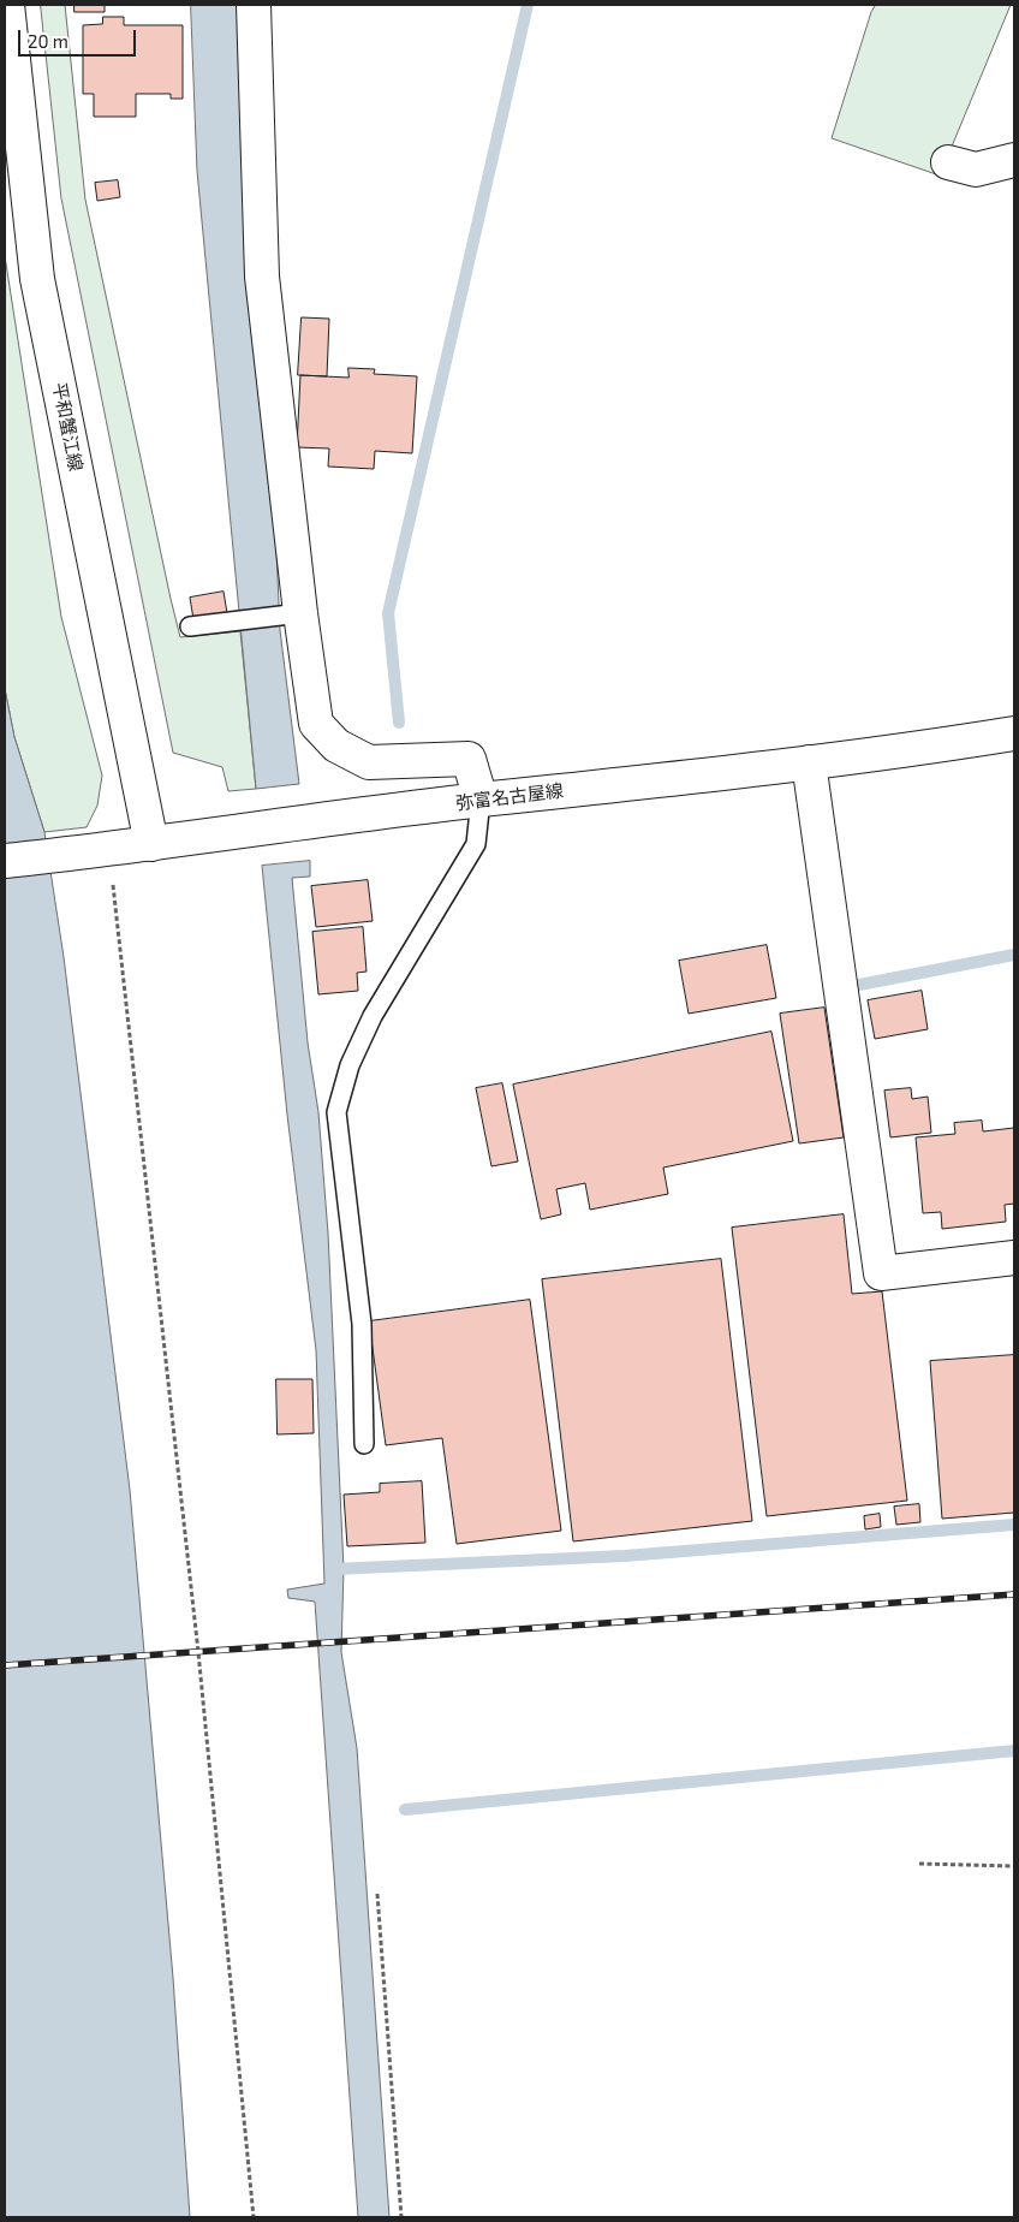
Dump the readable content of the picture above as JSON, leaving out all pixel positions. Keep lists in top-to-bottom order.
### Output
{
  "streets": {
    "main road": ["平和蟹江線", "弥富名古屋線"]
  },
  "crossings": [
    ["平和蟹江線", "弥富名古屋線"]
  ],
  "scale_bar": "20 m"
}
